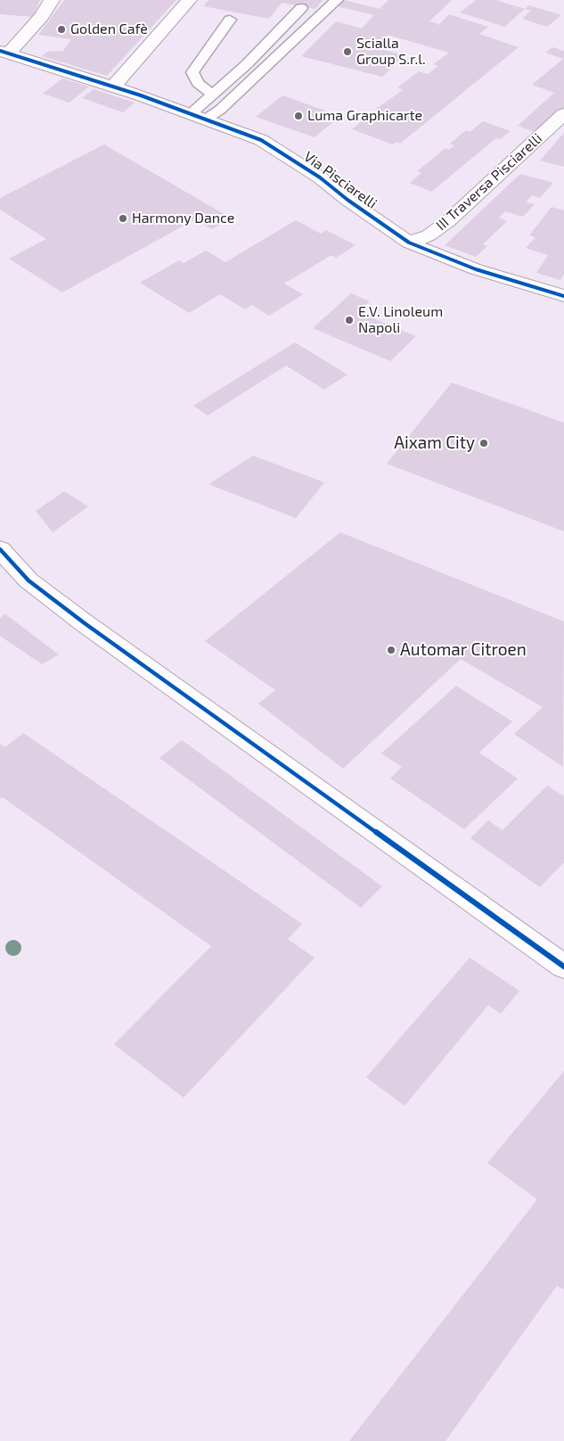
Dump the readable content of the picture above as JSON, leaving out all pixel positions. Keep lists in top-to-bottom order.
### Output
{
  "streets": {
    "street": ["Via Pisciarelli", "III Traversa Pisciarelli"]
  },
  "crossings": [
    ["Via Pisciarelli", "III Traversa Pisciarelli"]
  ],
  "places": [
    "Golden Cafè",
    "Scialla Group S.r.l.",
    "Luma Graphicarte",
    "Harmony Dance",
    "E.V. Linoleum Napoli",
    "Aixam City",
    "Automar Citroen"
  ]
}
